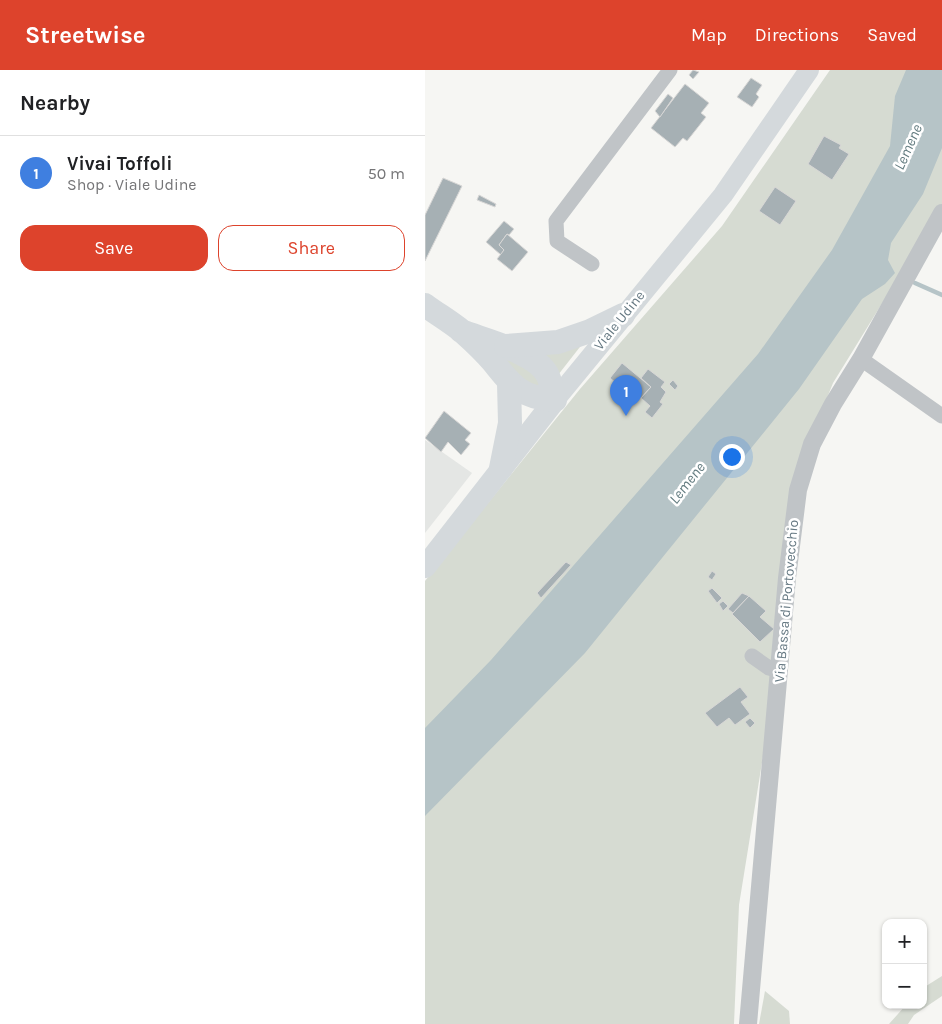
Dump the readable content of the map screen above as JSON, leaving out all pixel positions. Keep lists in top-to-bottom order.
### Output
{
  "streets": {
    "main road": ["Viale Udine"],
    "street": ["Via Bassa di Portovecchio"]
  },
  "water": ["Lemene"],
  "page": {
    "header": "Streetwise",
    "nav": ["Map", "Directions", "Saved"],
    "heading": "Nearby",
    "list": [
      {
        "mark": "1",
        "name": "Vivai Toffoli",
        "note": "Shop · Viale Udine",
        "value": "50 m"
      }
    ],
    "buttons": ["Save", "Share"],
    "pins": "1",
    "map_buttons": ["+", "−"]
  }
}
